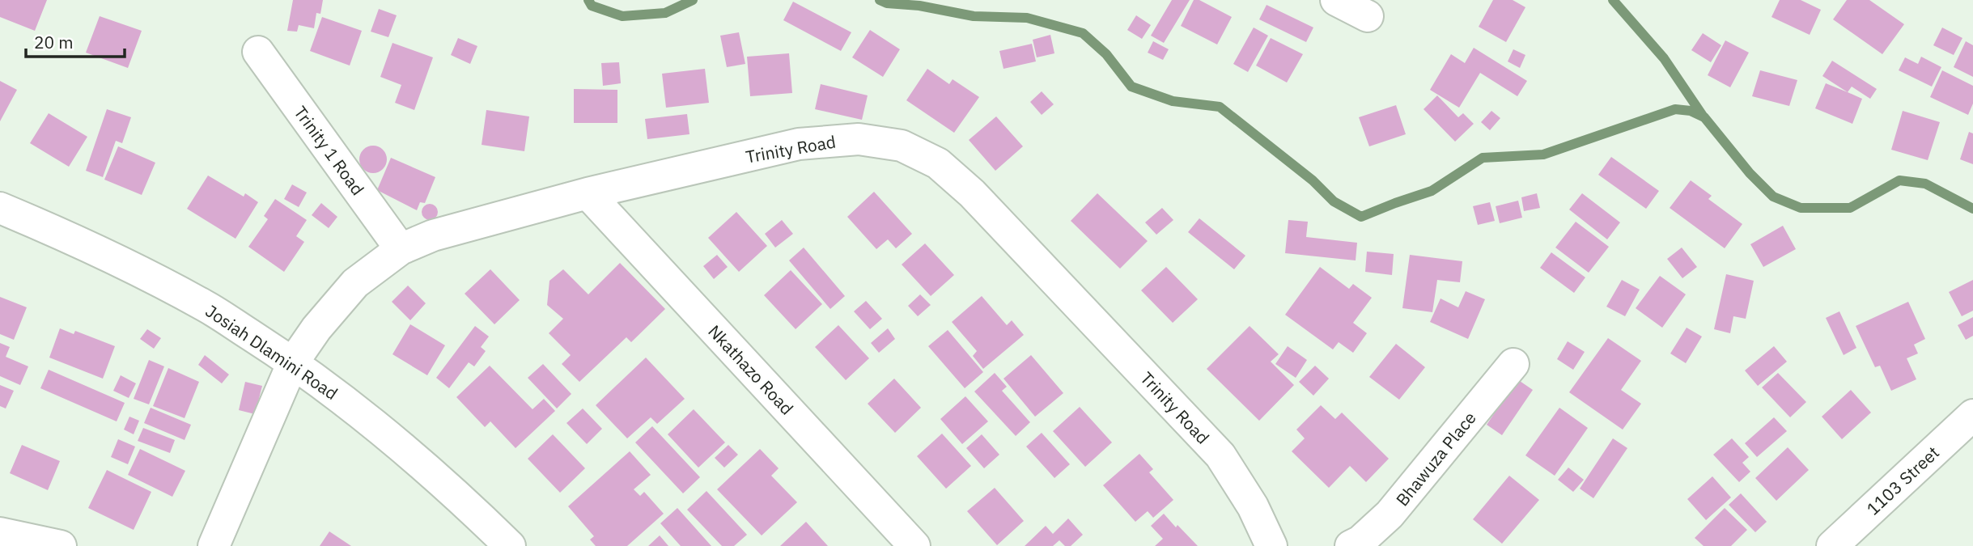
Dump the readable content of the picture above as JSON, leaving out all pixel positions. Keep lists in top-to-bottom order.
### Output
{
  "streets": {
    "street": [
      "Trinity Road",
      "Trinity 1 Road",
      "Josiah Dlamini Road",
      "Nkathazo Road",
      "Bhawuza Place",
      "1103 Street"
    ]
  },
  "crossings": [
    ["Trinity Road", "Trinity 1 Road"],
    ["Trinity Road", "Josiah Dlamini Road"],
    ["Trinity Road", "Nkathazo Road"]
  ],
  "scale_bar": "20 m"
}
